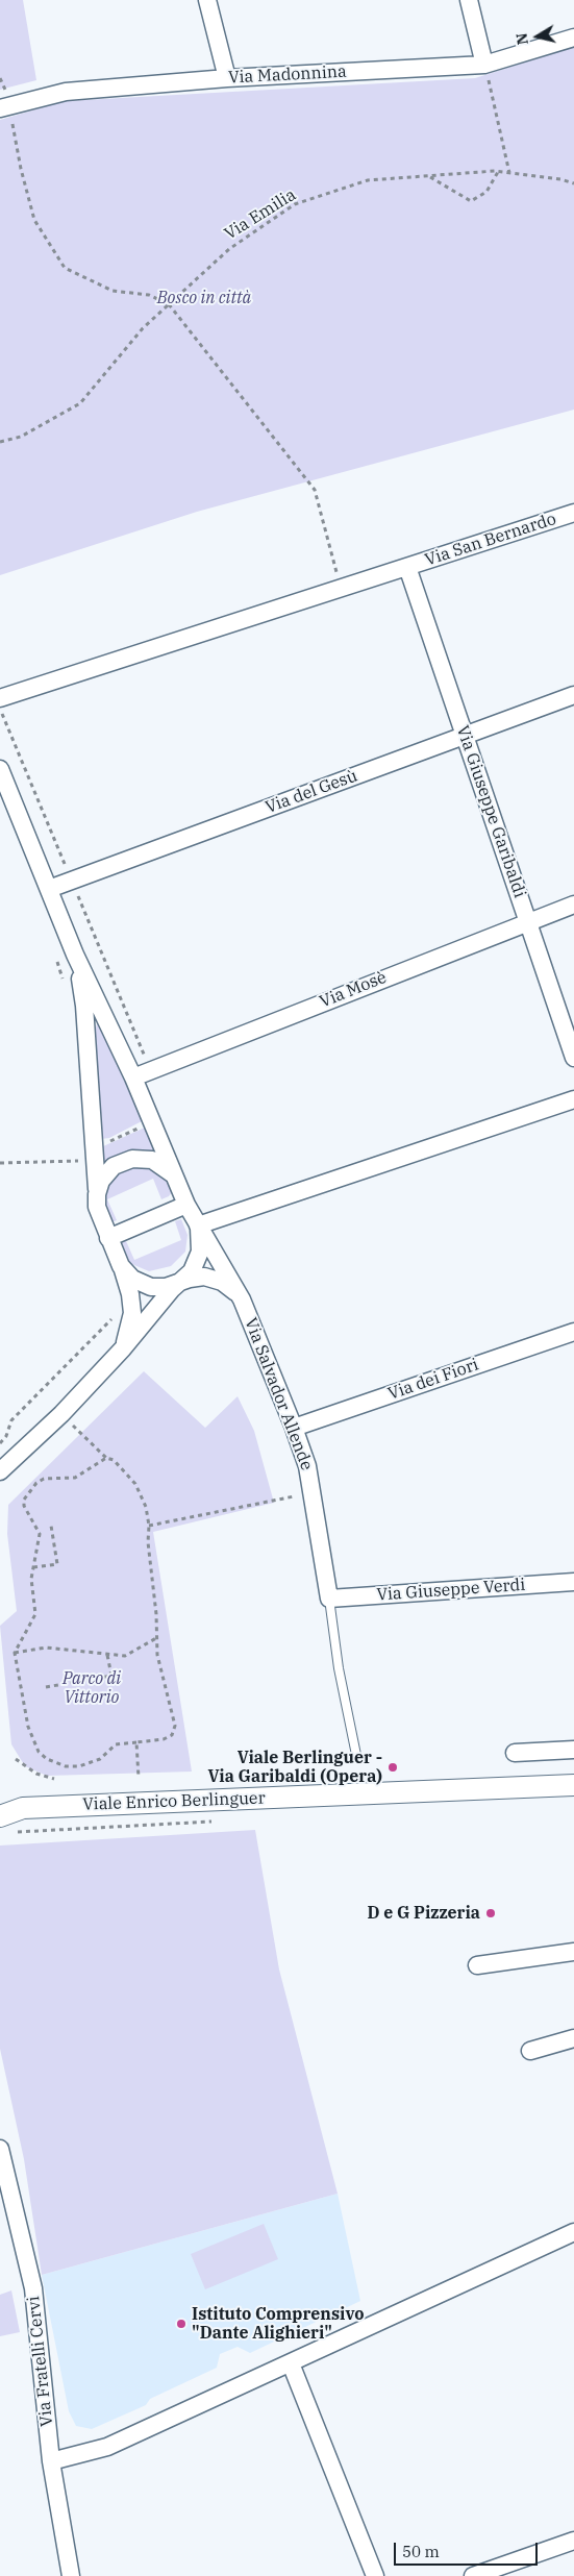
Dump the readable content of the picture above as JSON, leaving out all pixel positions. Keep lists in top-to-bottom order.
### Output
{
  "streets": {
    "street": [
      "Via Madonnina",
      "Via San Bernardo",
      "Via del Gesù",
      "Via Giuseppe Garibaldi",
      "Via Mosè",
      "Via dei Fiori",
      "Via Salvador Allende",
      "Via Giuseppe Verdi",
      "Viale Enrico Berlinguer",
      "Via Fratelli Cervi"
    ],
    "path": ["Via Emilia"]
  },
  "crossings": [
    ["Via San Bernardo", "Via Giuseppe Garibaldi"],
    ["Via del Gesù", "Via Giuseppe Garibaldi"],
    ["Via Giuseppe Garibaldi", "Via Mosè"],
    ["Via Mosè", "Via Salvador Allende"],
    ["Via dei Fiori", "Via Salvador Allende"],
    ["Via Salvador Allende", "Via Giuseppe Verdi"]
  ],
  "parks": ["Bosco in città", "Parco di Vittorio"],
  "places": ["Viale Berlinguer - Via Garibaldi (Opera)", "D e G Pizzeria", "Istituto Comprensivo \"Dante Alighieri\""],
  "scale_bar": "50 m",
  "north": "left"
}
